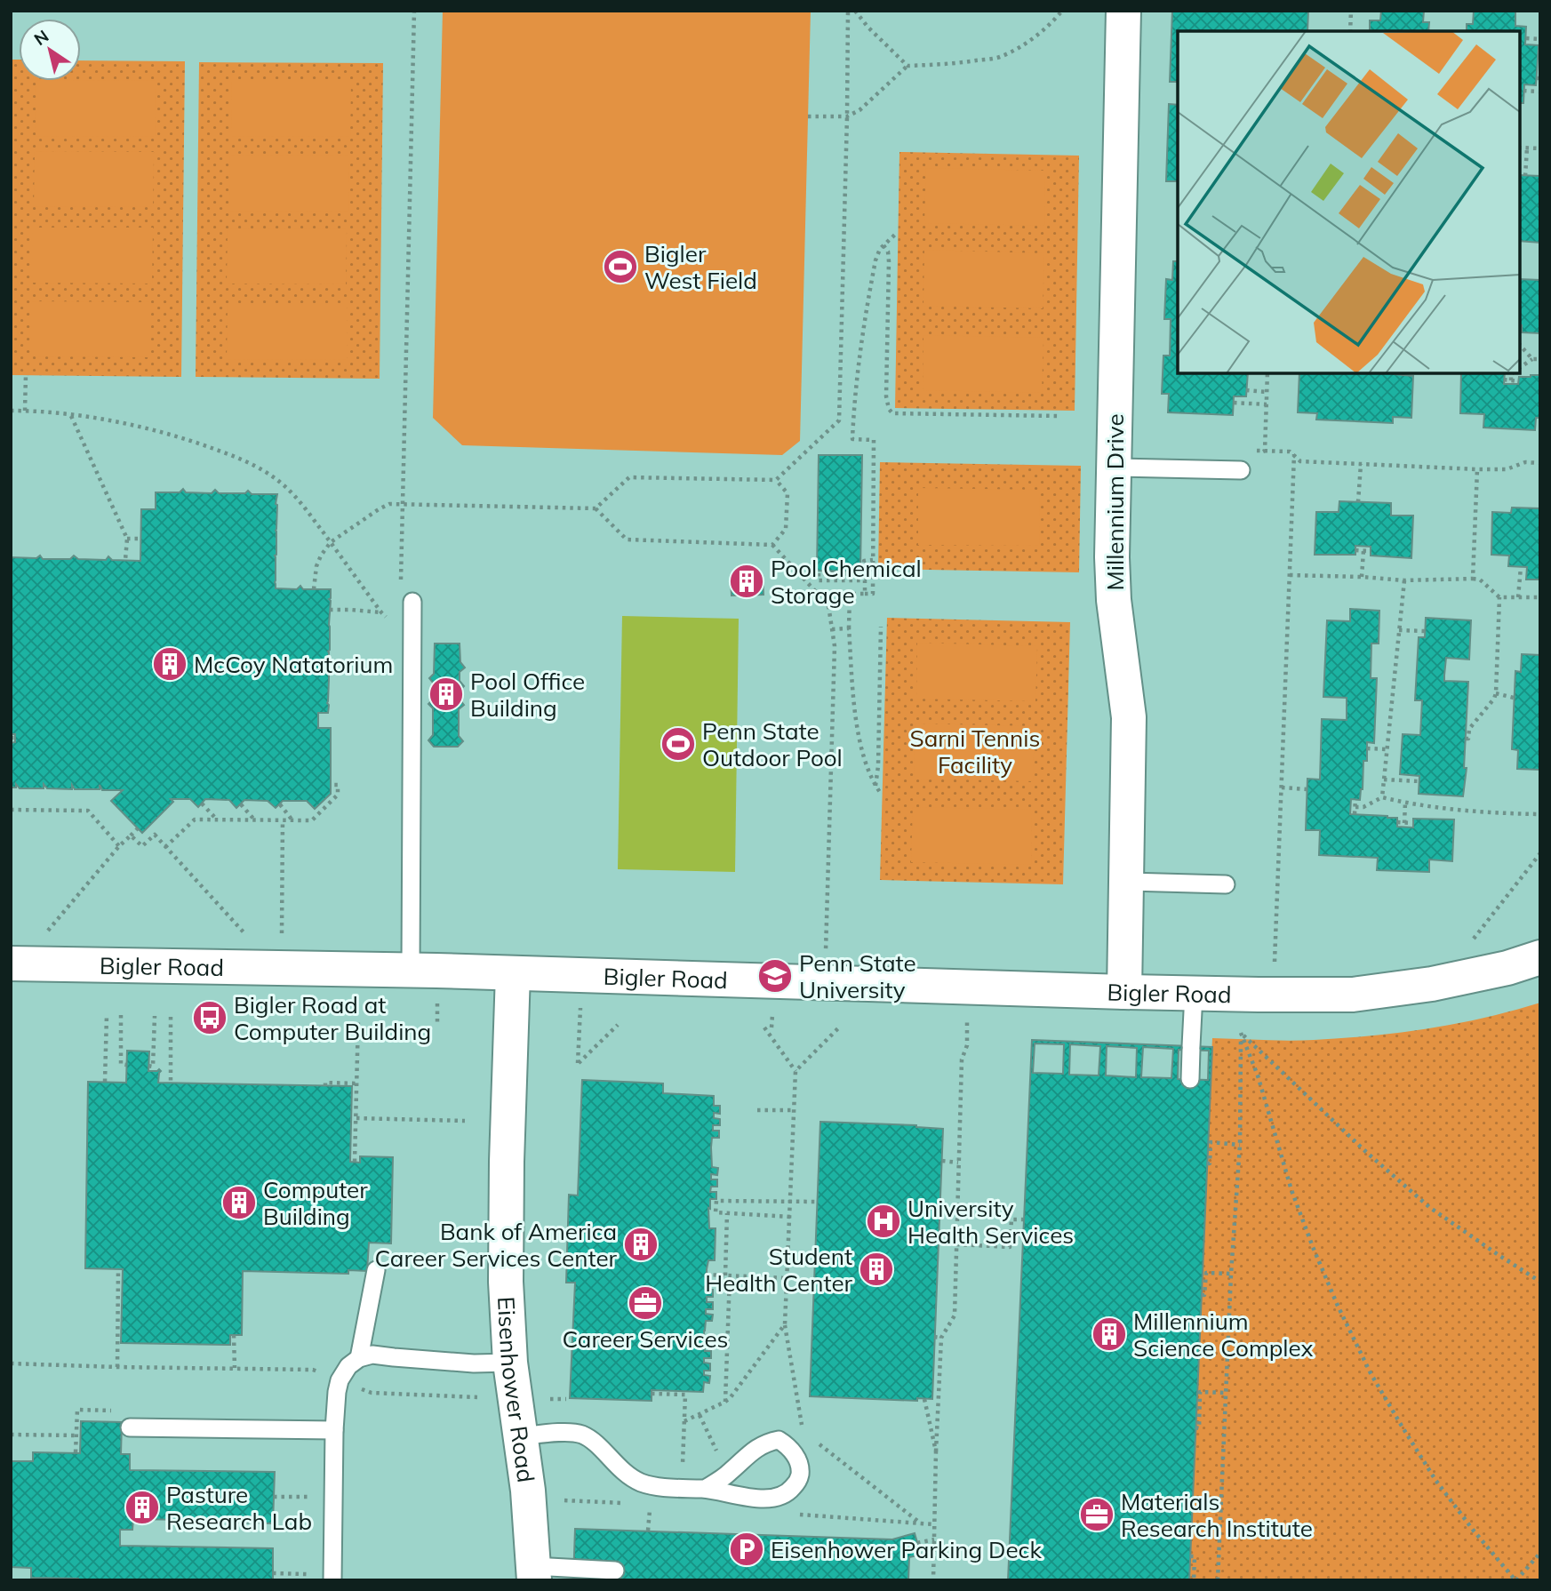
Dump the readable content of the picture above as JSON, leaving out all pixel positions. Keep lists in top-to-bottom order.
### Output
{
  "streets": {
    "street": ["Millennium Drive", "Bigler Road", "Eisenhower Road"]
  },
  "crossings": [
    ["Millennium Drive", "Bigler Road"],
    ["Bigler Road", "Eisenhower Road"]
  ],
  "parks": ["Sarni Tennis Facility"],
  "places": {
    "sports": ["Bigler West Field", "Penn State Outdoor Pool"],
    "building": [
      "Pool Chemical Storage",
      "McCoy Natatorium",
      "Pool Office Building",
      "Computer Building",
      "Bank of America Career Services Center",
      "Student Health Center",
      "Millennium Science Complex",
      "Pasture Research Lab"
    ],
    "school or university": ["Penn State University"],
    "bus stop": ["Bigler Road at Computer Building"],
    "hospital": ["University Health Services"],
    "office": ["Career Services", "Materials Research Institute"],
    "parking": ["Eisenhower Parking Deck"]
  },
  "north": "top left"
}
